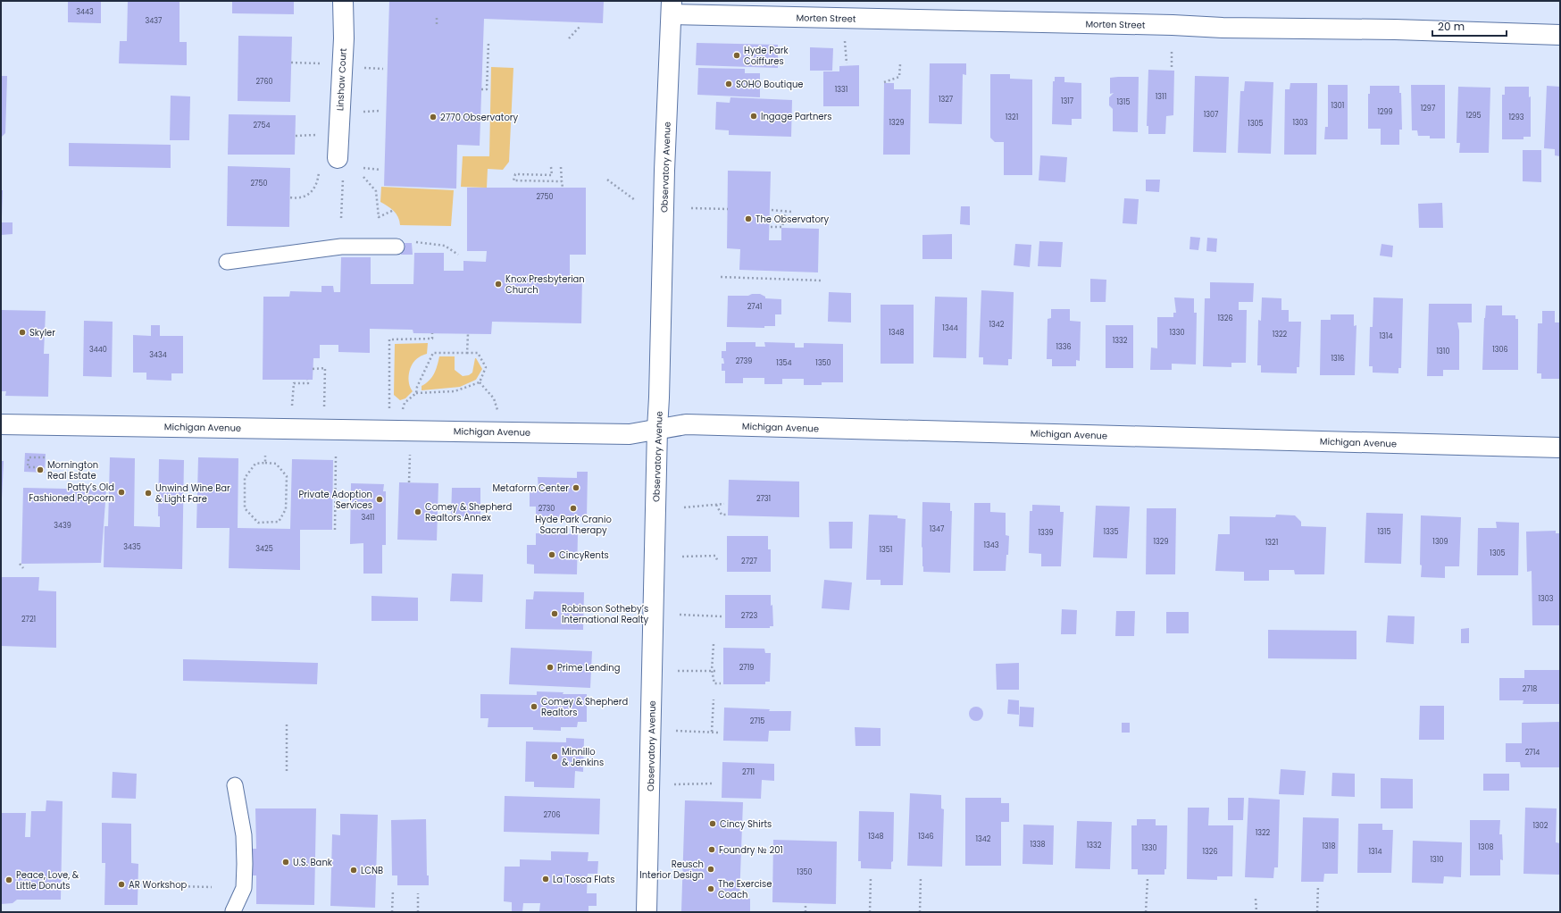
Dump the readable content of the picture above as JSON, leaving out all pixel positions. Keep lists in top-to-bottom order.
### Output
{
  "streets": {
    "street": [
      "Morten Street",
      "Linshaw Court",
      "Observatory Avenue",
      "Michigan Avenue"
    ]
  },
  "crossings": [
    ["Morten Street", "Observatory Avenue"],
    ["Observatory Avenue", "Michigan Avenue"]
  ],
  "places": [
    "Hyde Park Coiffures",
    "SOHO Boutique",
    "Ingage Partners",
    "2770 Observatory",
    "The Observatory",
    "Knox Presbyterian Church",
    "Skyler",
    "Mornington Real Estate",
    "Metaform Center",
    "Patty’s Old Fashioned Popcorn",
    "Unwind Wine Bar & Light Fare",
    "Private Adoption Services",
    "Hyde Park Cranio Sacral Therapy",
    "Comey & Shepherd Realtors Annex",
    "CincyRents",
    "Robinson Sotheby’s International Realty",
    "Prime Lending",
    "Comey & Shepherd Realtors",
    "Minnillo & Jenkins",
    "Cincy Shirts",
    "Foundry № 201",
    "U.S. Bank",
    "Reusch Interior Design",
    "LCNB",
    "La Tosca Flats",
    "Peace, Love, & Little Donuts",
    "AR Workshop",
    "The Exercise Coach"
  ],
  "house_numbers": [
    "3443",
    "3437",
    "2760",
    "1331",
    "1311",
    "1327",
    "1317",
    "1315",
    "1301",
    "1297",
    "1299",
    "1307",
    "1295",
    "1321",
    "1293",
    "1329",
    "1303",
    "1305",
    "2754",
    "2750",
    "2750",
    "2741",
    "1326",
    "1342",
    "1344",
    "1348",
    "1330",
    "1322",
    "1314",
    "1332",
    "1336",
    "3440",
    "1306",
    "1310",
    "3434",
    "1316",
    "2739",
    "1354",
    "1350",
    "2731",
    "2730",
    "3411",
    "3439",
    "1347",
    "1335",
    "1315",
    "1339",
    "1329",
    "1309",
    "1321",
    "1343",
    "3435",
    "3425",
    "1351",
    "1305",
    "2727",
    "1303",
    "2723",
    "2721",
    "2719",
    "2718",
    "2715",
    "2714",
    "2711",
    "2706",
    "1302",
    "1322",
    "1348",
    "1346",
    "1342",
    "1338",
    "1332",
    "1318",
    "1308",
    "1330",
    "1326",
    "1314",
    "1310",
    "1350"
  ],
  "scale_bar": "20 m"
}
